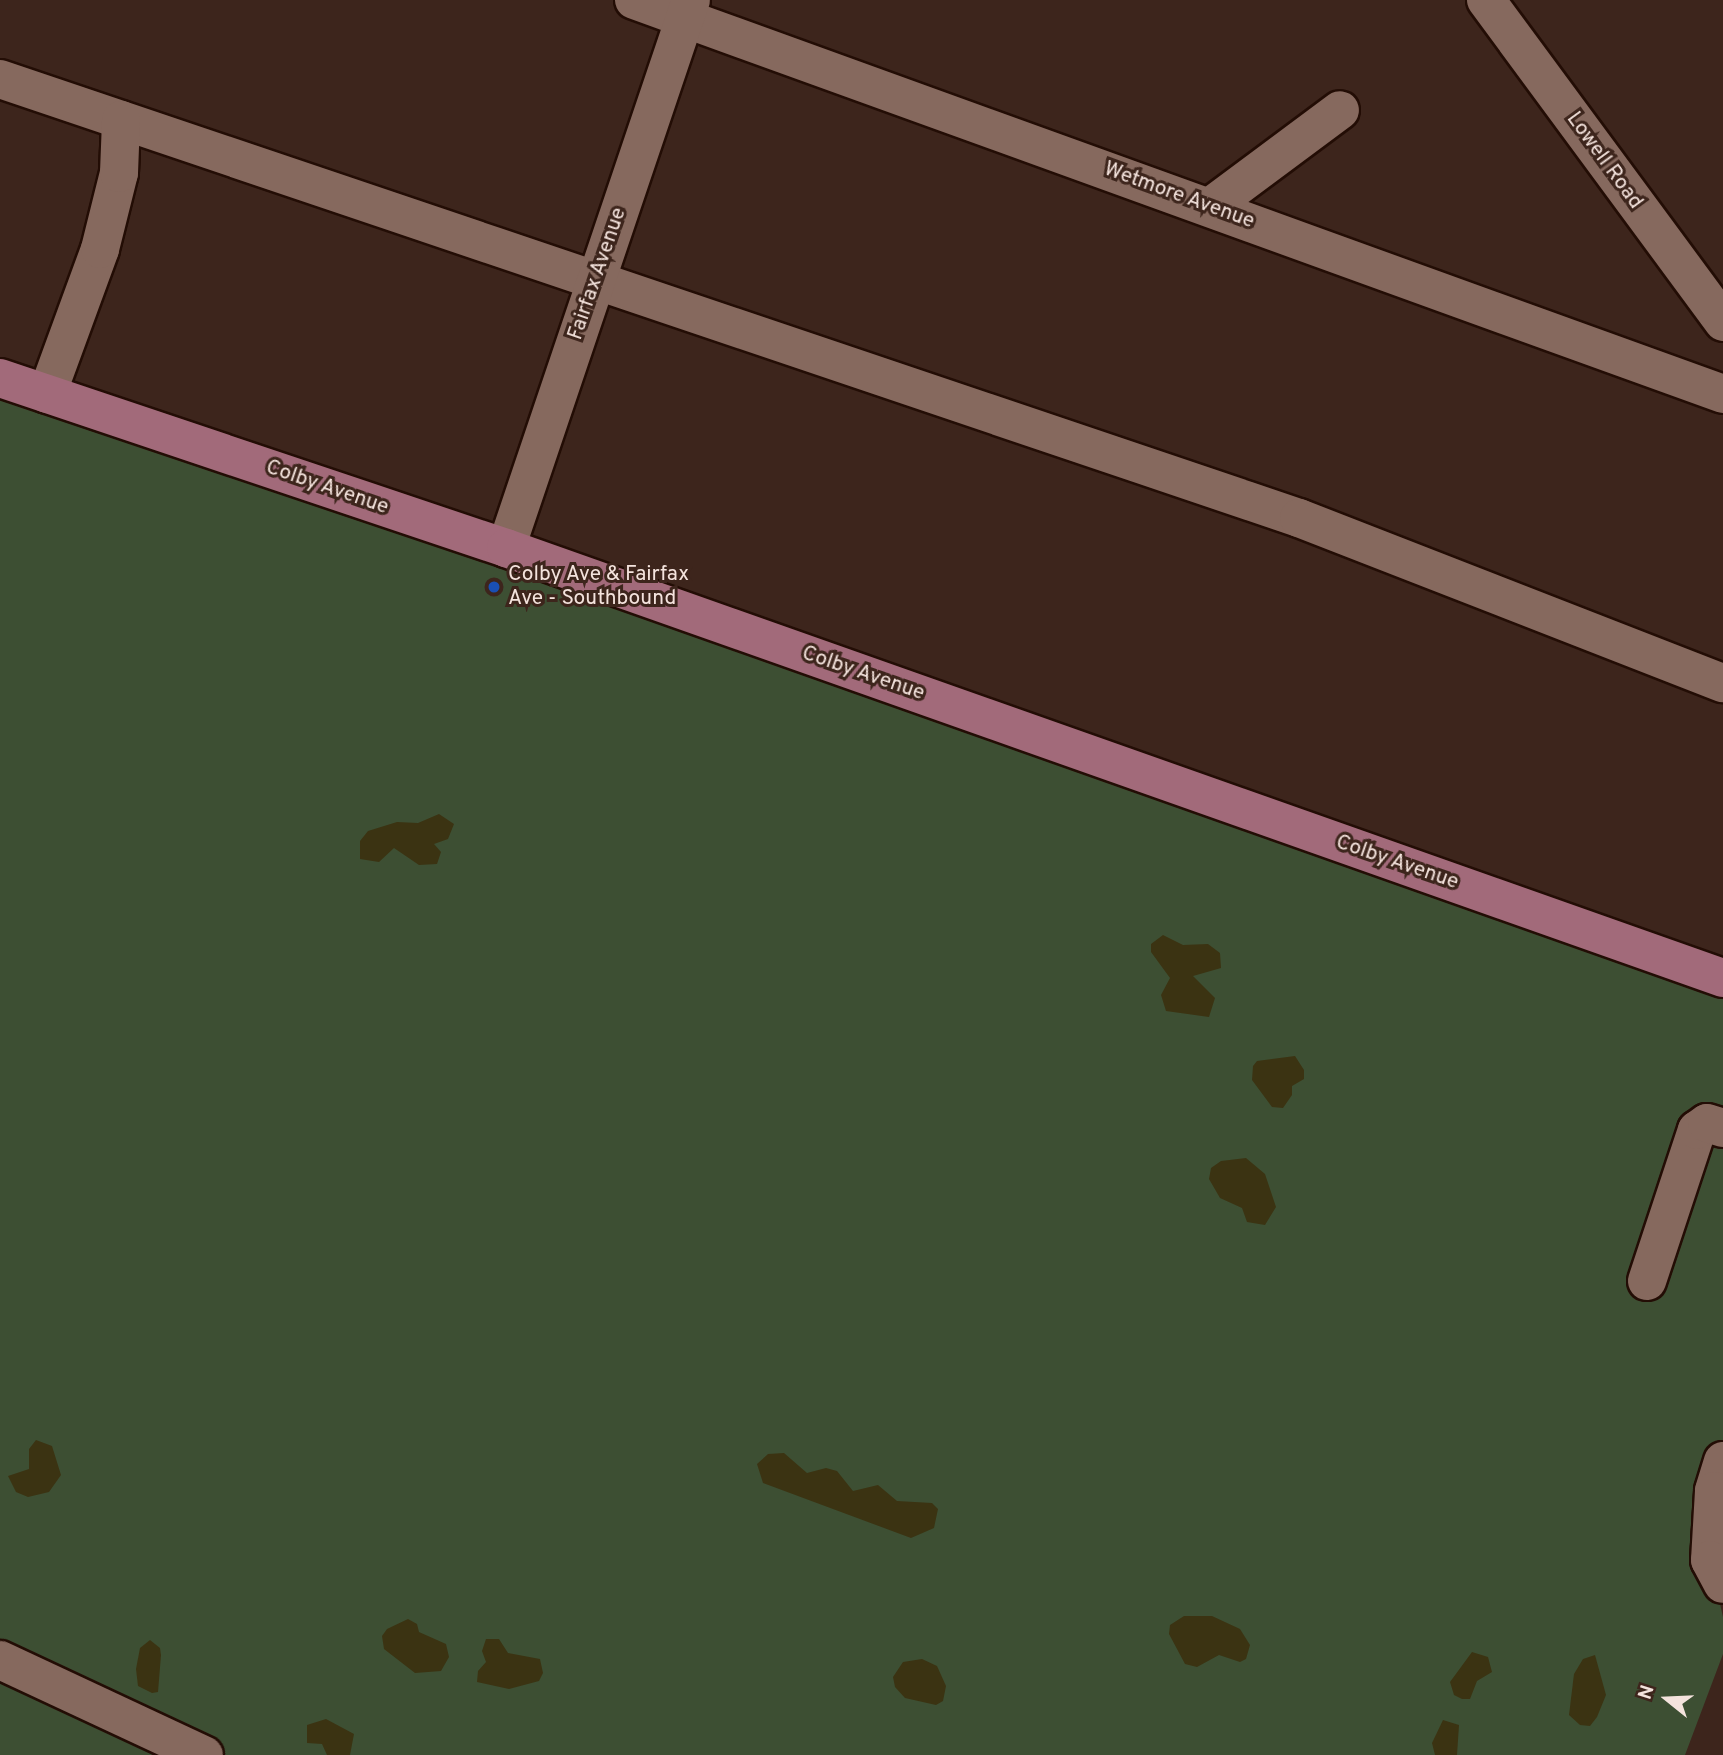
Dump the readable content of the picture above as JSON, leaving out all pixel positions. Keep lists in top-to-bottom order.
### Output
{
  "streets": {
    "main road": ["Colby Avenue"],
    "street": ["Lowell Road", "Wetmore Avenue", "Fairfax Avenue"]
  },
  "crossings": [
    ["Wetmore Avenue", "Fairfax Avenue"],
    ["Fairfax Avenue", "Colby Avenue"]
  ],
  "places": ["Colby Ave & Fairfax Ave - Southbound"],
  "north": "left"
}
